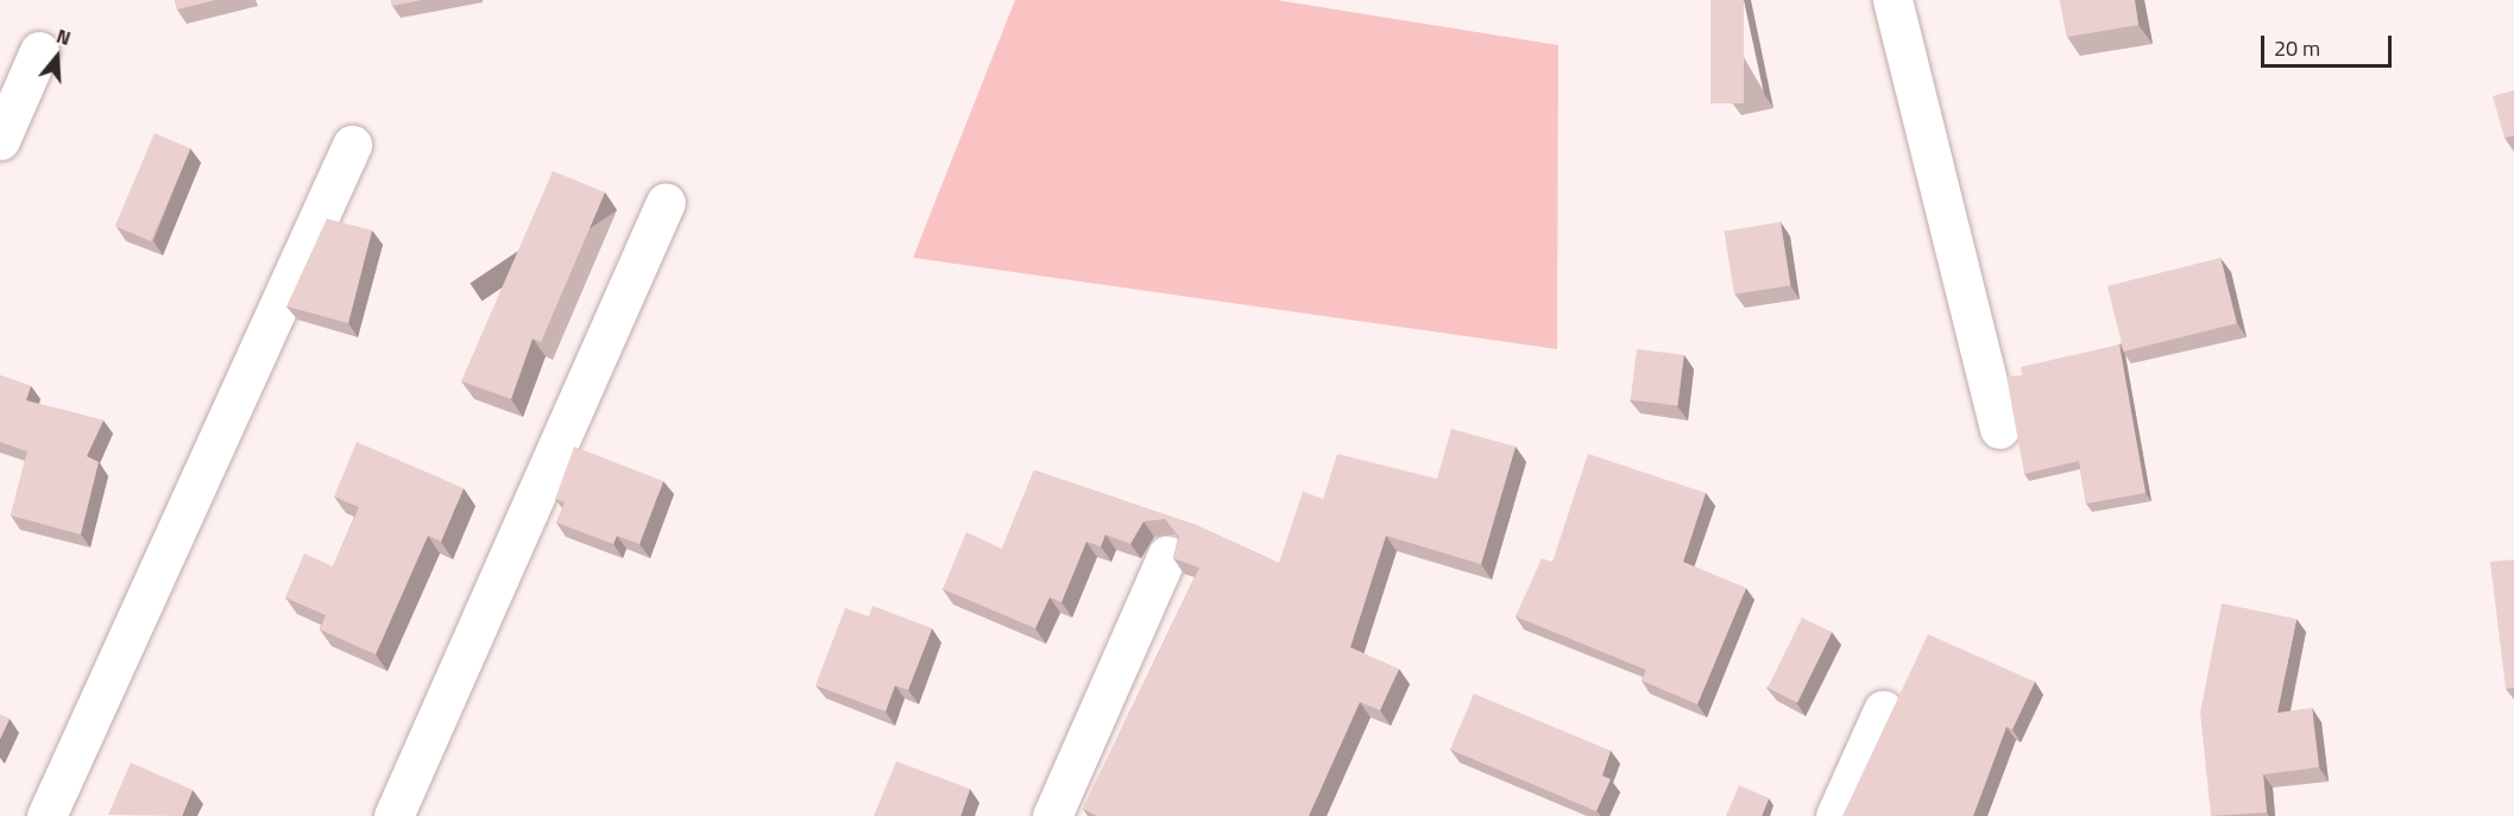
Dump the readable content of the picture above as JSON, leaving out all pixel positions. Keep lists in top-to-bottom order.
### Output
{
  "scale_bar": "20 m",
  "north": "top"
}
